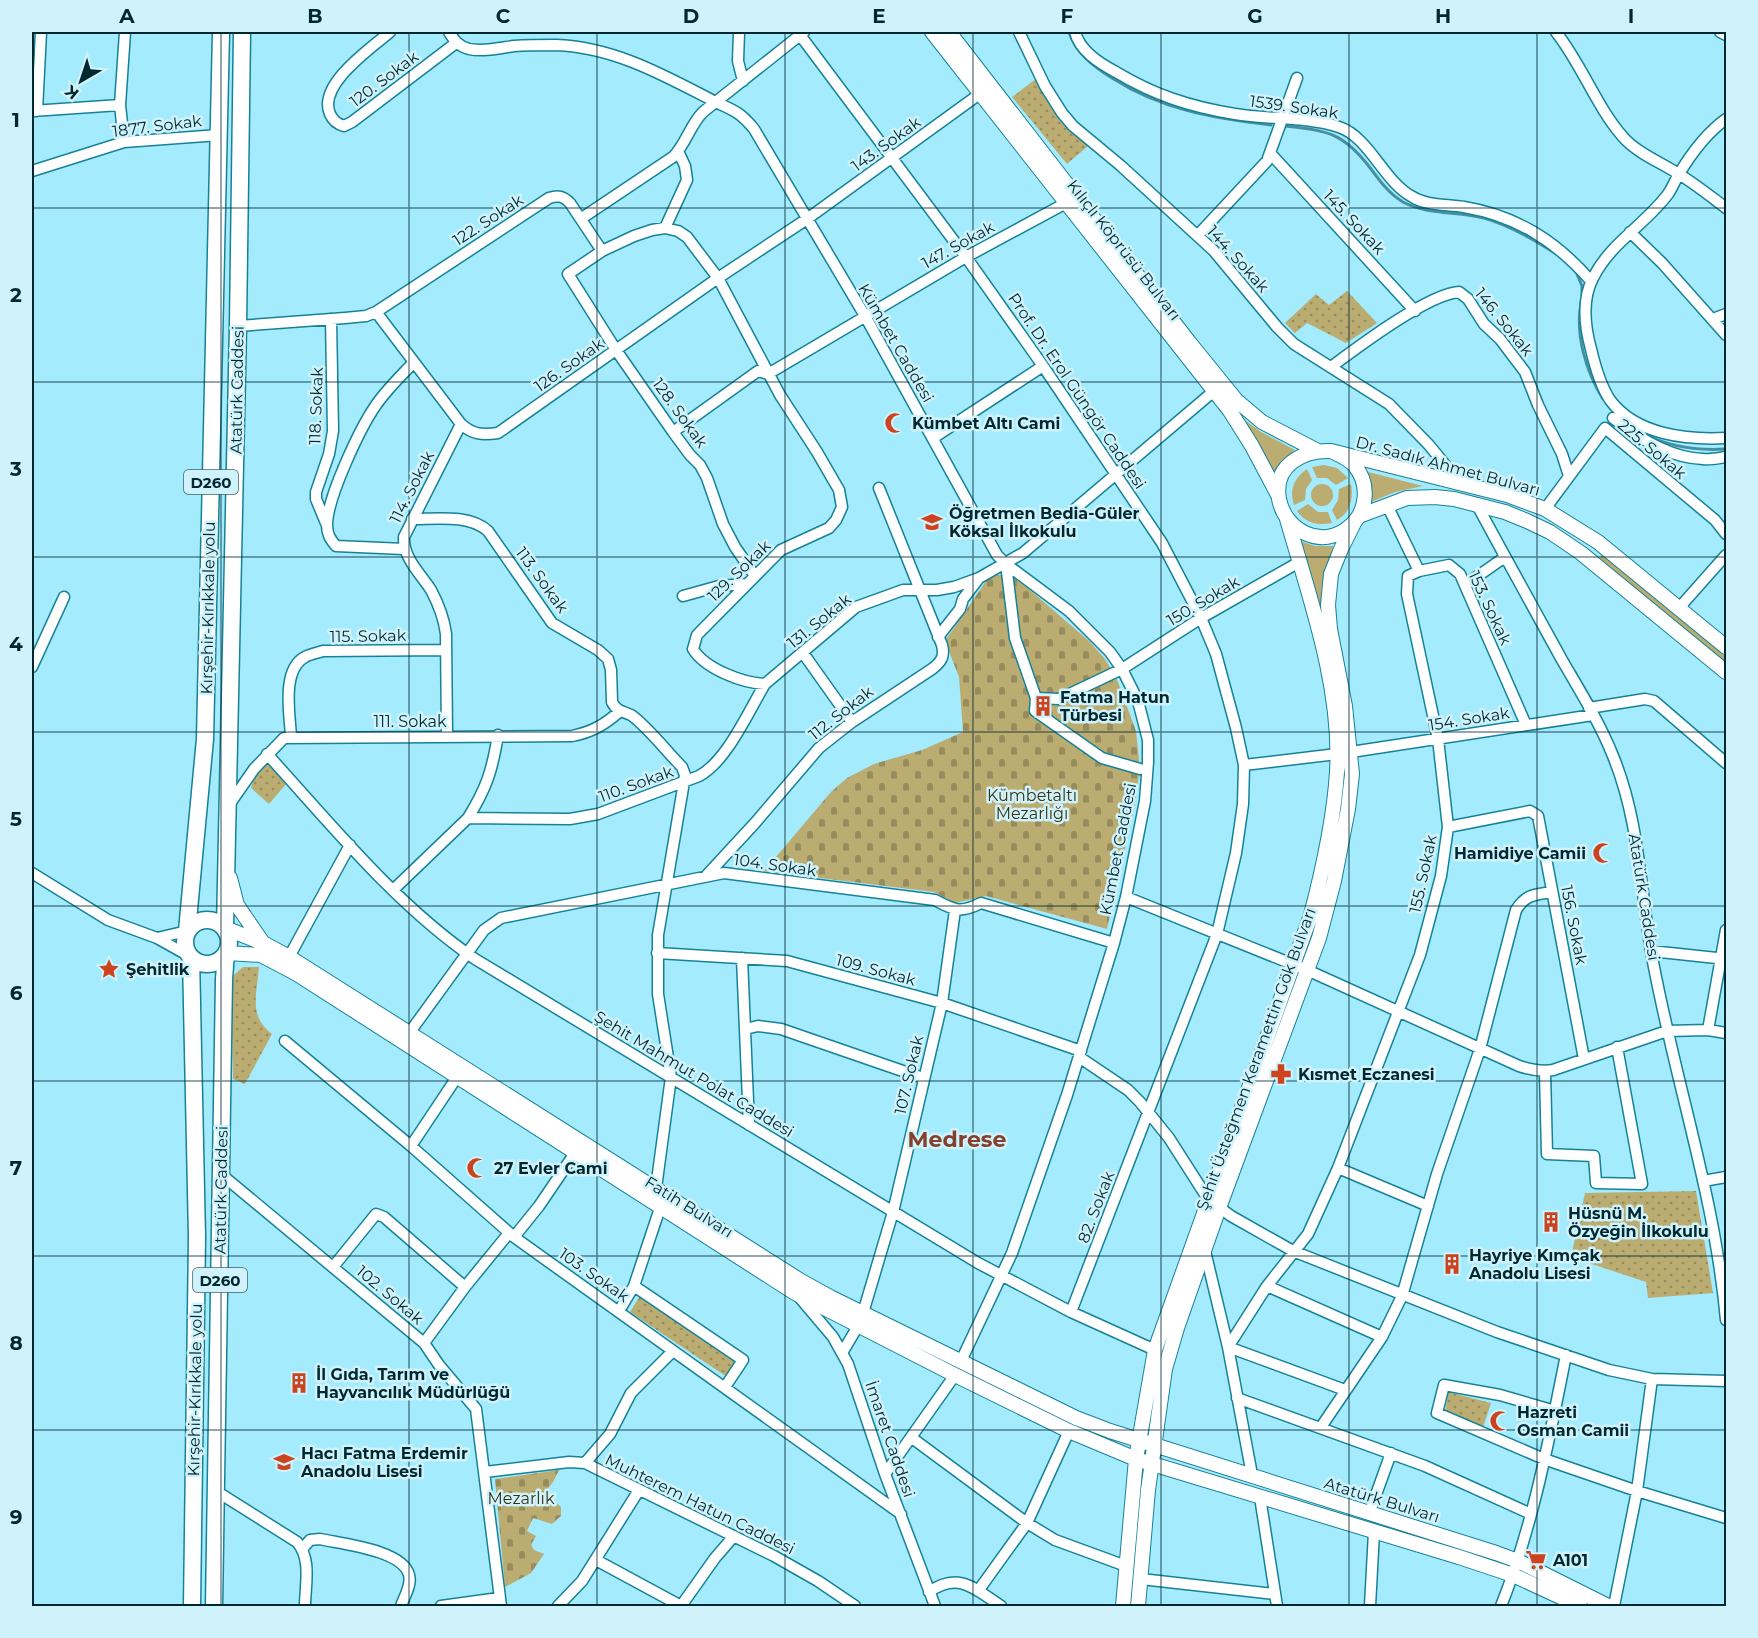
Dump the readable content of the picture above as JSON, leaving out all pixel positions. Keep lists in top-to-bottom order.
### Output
{
  "streets": {
    "highway": ["Atatürk Caddesi", "D260", "Kırşehir-Kırıkkale yolu"],
    "main road": [
      "Kılıçlı Köprüsü Bulvarı",
      "Dr. Sadık Ahmet Bulvarı",
      "Şehit Üsteğmen Keramettin Gök Bulvarı",
      "Fatih Bulvarı",
      "Atatürk Bulvarı"
    ],
    "street": [
      "120. Sokak",
      "1539. Sokak",
      "1877. Sokak",
      "143. Sokak",
      "122. Sokak",
      "145. Sokak",
      "147. Sokak",
      "144. Sokak",
      "146. Sokak",
      "Kümbet Caddesi",
      "126. Sokak",
      "Prof. Dr. Erol Güngör Caddesi",
      "118. Sokak",
      "128. Sokak",
      "225. Sokak",
      "114. Sokak",
      "129. Sokak",
      "113. Sokak",
      "150. Sokak",
      "153. Sokak",
      "131. Sokak",
      "115. Sokak",
      "112. Sokak",
      "154. Sokak",
      "111. Sokak",
      "110. Sokak",
      "104. Sokak",
      "155. Sokak",
      "156. Sokak",
      "109. Sokak",
      "Şehit Mahmut Polat Caddesi",
      "107. Sokak",
      "82. Sokak",
      "103. Sokak",
      "102. Sokak",
      "İmaret Caddesi",
      "Muhterem Hatun Caddesi"
    ]
  },
  "crossings": [
    ["120. Sokak", "Kümbet Caddesi"],
    ["1877. Sokak", "Kırşehir-Kırıkkale yolu"],
    ["143. Sokak", "Kılıçlı Köprüsü Bulvarı"],
    ["143. Sokak", "Kümbet Caddesi"],
    ["143. Sokak", "126. Sokak"],
    ["143. Sokak", "Prof. Dr. Erol Güngör Caddesi"],
    ["122. Sokak", "128. Sokak"],
    ["145. Sokak", "146. Sokak"],
    ["147. Sokak", "Kılıçlı Köprüsü Bulvarı"],
    ["147. Sokak", "Kümbet Caddesi"],
    ["147. Sokak", "Prof. Dr. Erol Güngör Caddesi"],
    ["Kılıçlı Köprüsü Bulvarı", "Dr. Sadık Ahmet Bulvarı"],
    ["Kılıçlı Köprüsü Bulvarı", "Şehit Üsteğmen Keramettin Gök Bulvarı"],
    ["144. Sokak", "146. Sokak"],
    ["144. Sokak", "Dr. Sadık Ahmet Bulvarı"],
    ["146. Sokak", "225. Sokak"],
    ["Kümbet Caddesi", "126. Sokak"],
    ["Kümbet Caddesi", "150. Sokak"],
    ["Kümbet Caddesi", "109. Sokak"],
    ["Kümbet Caddesi", "Şehit Mahmut Polat Caddesi"],
    ["Kümbet Caddesi", "Fatih Bulvarı"],
    ["126. Sokak", "128. Sokak"],
    ["126. Sokak", "114. Sokak"],
    ["126. Sokak", "129. Sokak"],
    ["Atatürk Caddesi", "Dr. Sadık Ahmet Bulvarı"],
    ["Atatürk Caddesi", "Kırşehir-Kırıkkale yolu"],
    ["Atatürk Caddesi", "154. Sokak"],
    ["Atatürk Caddesi", "Fatih Bulvarı"],
    ["Atatürk Caddesi", "102. Sokak"],
    ["Prof. Dr. Erol Güngör Caddesi", "150. Sokak"],
    ["Prof. Dr. Erol Güngör Caddesi", "154. Sokak"],
    ["Prof. Dr. Erol Güngör Caddesi", "109. Sokak"],
    ["Prof. Dr. Erol Güngör Caddesi", "82. Sokak"],
    ["118. Sokak", "114. Sokak"],
    ["128. Sokak", "129. Sokak"],
    ["225. Sokak", "Dr. Sadık Ahmet Bulvarı"],
    ["Dr. Sadık Ahmet Bulvarı", "Şehit Üsteğmen Keramettin Gök Bulvarı"],
    ["114. Sokak", "113. Sokak"],
    ["114. Sokak", "115. Sokak"],
    ["114. Sokak", "111. Sokak"],
    ["129. Sokak", "131. Sokak"],
    ["129. Sokak", "110. Sokak"],
    ["113. Sokak", "111. Sokak"],
    ["150. Sokak", "Şehit Üsteğmen Keramettin Gök Bulvarı"],
    ["Kırşehir-Kırıkkale yolu", "Fatih Bulvarı"],
    ["153. Sokak", "154. Sokak"],
    ["131. Sokak", "112. Sokak"],
    ["131. Sokak", "110. Sokak"],
    ["115. Sokak", "111. Sokak"],
    ["112. Sokak", "104. Sokak"],
    ["154. Sokak", "155. Sokak"],
    ["154. Sokak", "Şehit Üsteğmen Keramettin Gök Bulvarı"],
    ["104. Sokak", "Şehit Mahmut Polat Caddesi"],
    ["104. Sokak", "107. Sokak"],
    ["104. Sokak", "Fatih Bulvarı"],
    ["155. Sokak", "156. Sokak"],
    ["109. Sokak", "Şehit Üsteğmen Keramettin Gök Bulvarı"],
    ["109. Sokak", "107. Sokak"],
    ["109. Sokak", "82. Sokak"],
    ["Şehit Üsteğmen Keramettin Gök Bulvarı", "Şehit Mahmut Polat Caddesi"],
    ["Şehit Üsteğmen Keramettin Gök Bulvarı", "Fatih Bulvarı"],
    ["Şehit Üsteğmen Keramettin Gök Bulvarı", "Atatürk Bulvarı"],
    ["Şehit Mahmut Polat Caddesi", "107. Sokak"],
    ["Şehit Mahmut Polat Caddesi", "82. Sokak"],
    ["107. Sokak", "Fatih Bulvarı"],
    ["107. Sokak", "İmaret Caddesi"],
    ["Fatih Bulvarı", "İmaret Caddesi"],
    ["Fatih Bulvarı", "Atatürk Bulvarı"],
    ["103. Sokak", "İmaret Caddesi"],
    ["102. Sokak", "Muhterem Hatun Caddesi"]
  ],
  "districts": ["Medrese"],
  "parks": ["Kümbetaltı Mezarlığı", "Mezarlık"],
  "places": {
    "mosque": [
      "Kümbet Altı Cami",
      "Hamidiye Camii",
      "27 Evler Cami",
      "Hazreti Osman Camii"
    ],
    "school or university": ["Öğretmen Bedia-Güler Köksal İlkokulu", "Hacı Fatma Erdemir Anadolu Lisesi"],
    "building": [
      "Fatma Hatun Türbesi",
      "Hüsnü M. Özyeğin İlkokulu",
      "Hayriye Kımçak Anadolu Lisesi",
      "İl Gıda, Tarım ve Hayvancılık Müdürlüğü"
    ],
    "place": ["Şehitlik"],
    "pharmacy": ["Kısmet Eczanesi"],
    "supermarket": ["A101"]
  },
  "north": "bottom left",
  "grid": {
    "columns": [
      "A",
      "B",
      "C",
      "D",
      "E",
      "F",
      "G",
      "H",
      "I"
    ],
    "rows": [
      "1",
      "2",
      "3",
      "4",
      "5",
      "6",
      "7",
      "8",
      "9"
    ]
  }
}
